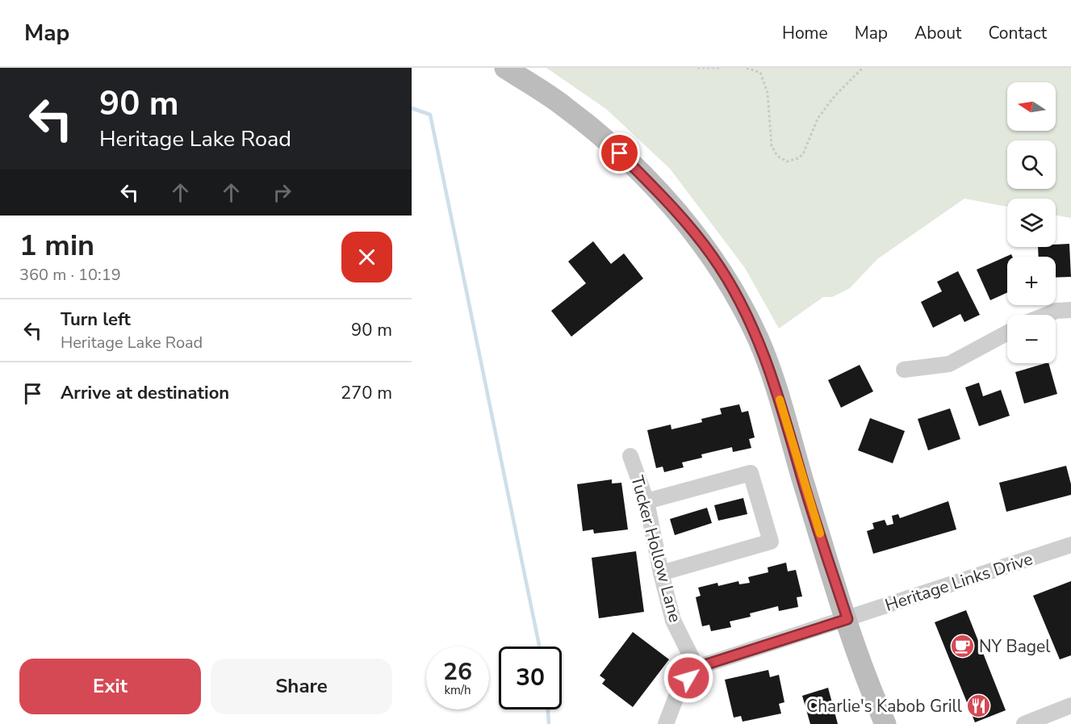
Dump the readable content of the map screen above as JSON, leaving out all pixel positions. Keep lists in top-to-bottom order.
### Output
{
  "streets": {
    "street": ["Tucker Hollow Lane", "Heritage Links Drive"]
  },
  "crossings": [
    ["Tucker Hollow Lane", "Heritage Links Drive"]
  ],
  "places": {
    "cafe": ["NY Bagel"],
    "restaurant": ["Charlie's Kabob Grill"]
  },
  "north": "left",
  "page": {
    "header": "Map",
    "nav": [
      "Home",
      "Map",
      "About",
      "Contact"
    ],
    "turn": ["90 m", "Heritage Lake Road"],
    "map_buttons": ["+", "−"],
    "heading": ["1 min", "360 m · 10:19"],
    "list": [
      {
        "name": "Turn left",
        "note": "Heritage Lake Road",
        "value": "90 m"
      },
      {
        "name": "Arrive at destination",
        "value": "270 m"
      }
    ],
    "speed": "26 km/h",
    "limit": "30",
    "buttons": ["Exit", "Share"]
  }
}
